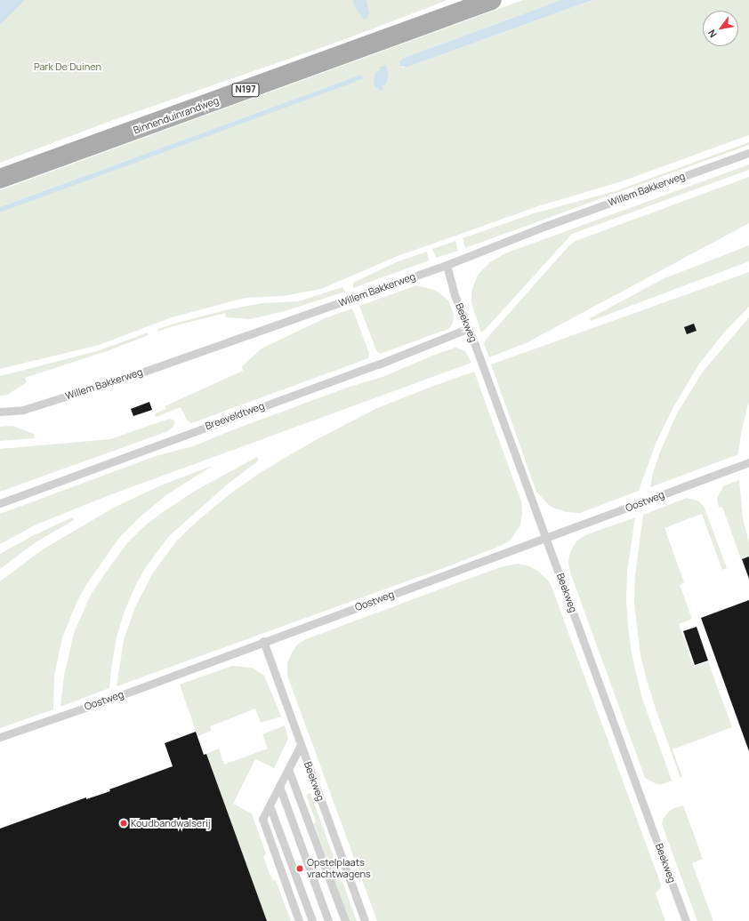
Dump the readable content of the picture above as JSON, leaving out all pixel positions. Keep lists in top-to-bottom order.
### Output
{
  "streets": {
    "main road": ["N197", "Binnenduinrandweg"],
    "lane": [
      "Willem Bakkerweg",
      "Beekweg",
      "Breeveldtweg",
      "Oostweg"
    ]
  },
  "crossings": [
    ["Willem Bakkerweg", "Beekweg"],
    ["Beekweg", "Breeveldtweg"],
    ["Beekweg", "Oostweg"]
  ],
  "parks": ["Park De Duinen"],
  "places": ["Koudbandwalserij", "Opstelplaats vrachtwagens"],
  "north": "bottom left"
}
